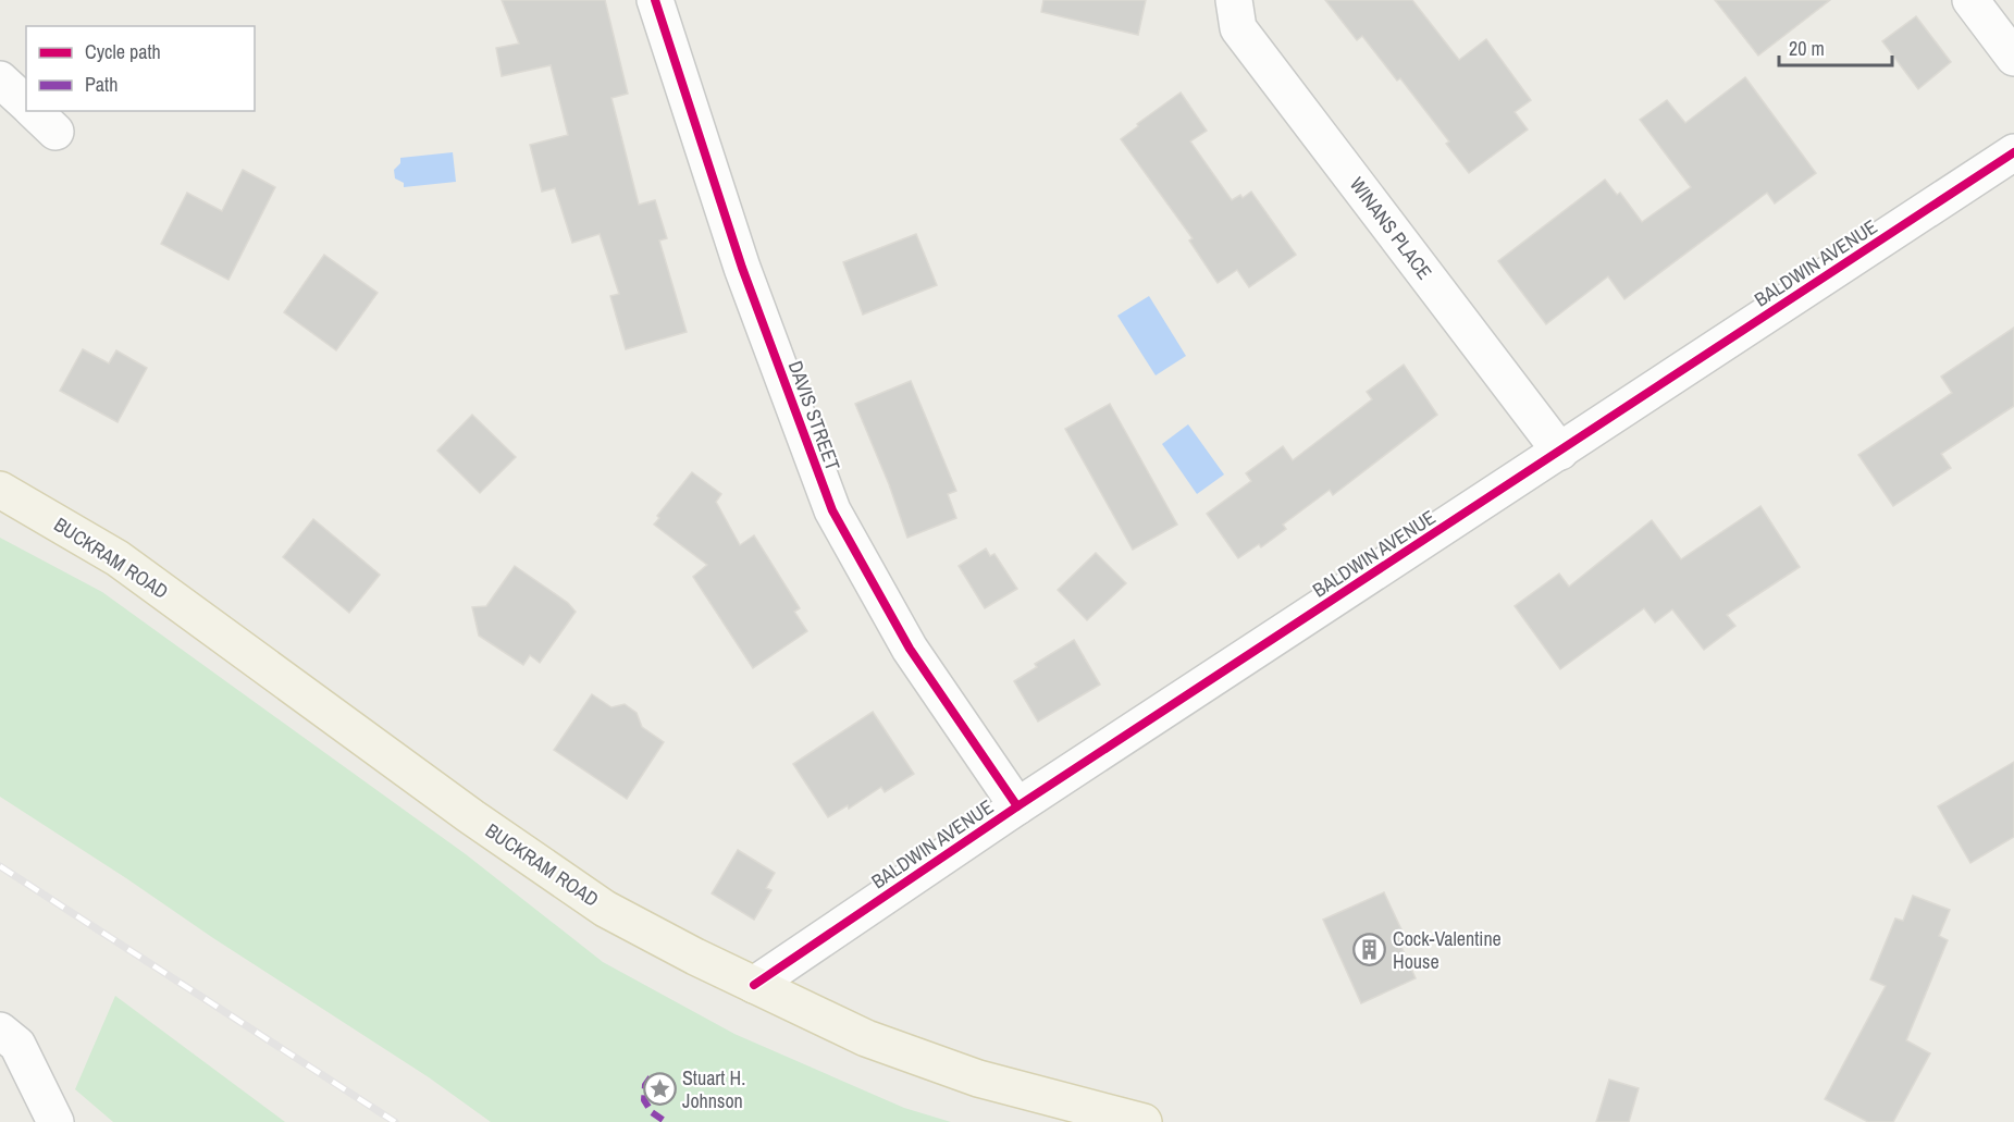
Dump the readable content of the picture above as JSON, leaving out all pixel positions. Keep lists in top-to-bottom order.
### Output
{
  "streets": {
    "main road": ["BUCKRAM ROAD"],
    "street": ["WINANS PLACE", "BALDWIN AVENUE", "DAVIS STREET"]
  },
  "crossings": [
    ["WINANS PLACE", "BALDWIN AVENUE"],
    ["BALDWIN AVENUE", "DAVIS STREET"],
    ["BALDWIN AVENUE", "BUCKRAM ROAD"]
  ],
  "places": {
    "building": ["Cock-Valentine House"],
    "place": ["Stuart H. Johnson"]
  },
  "legend": ["Cycle path", "Path"],
  "scale_bar": "20 m"
}
